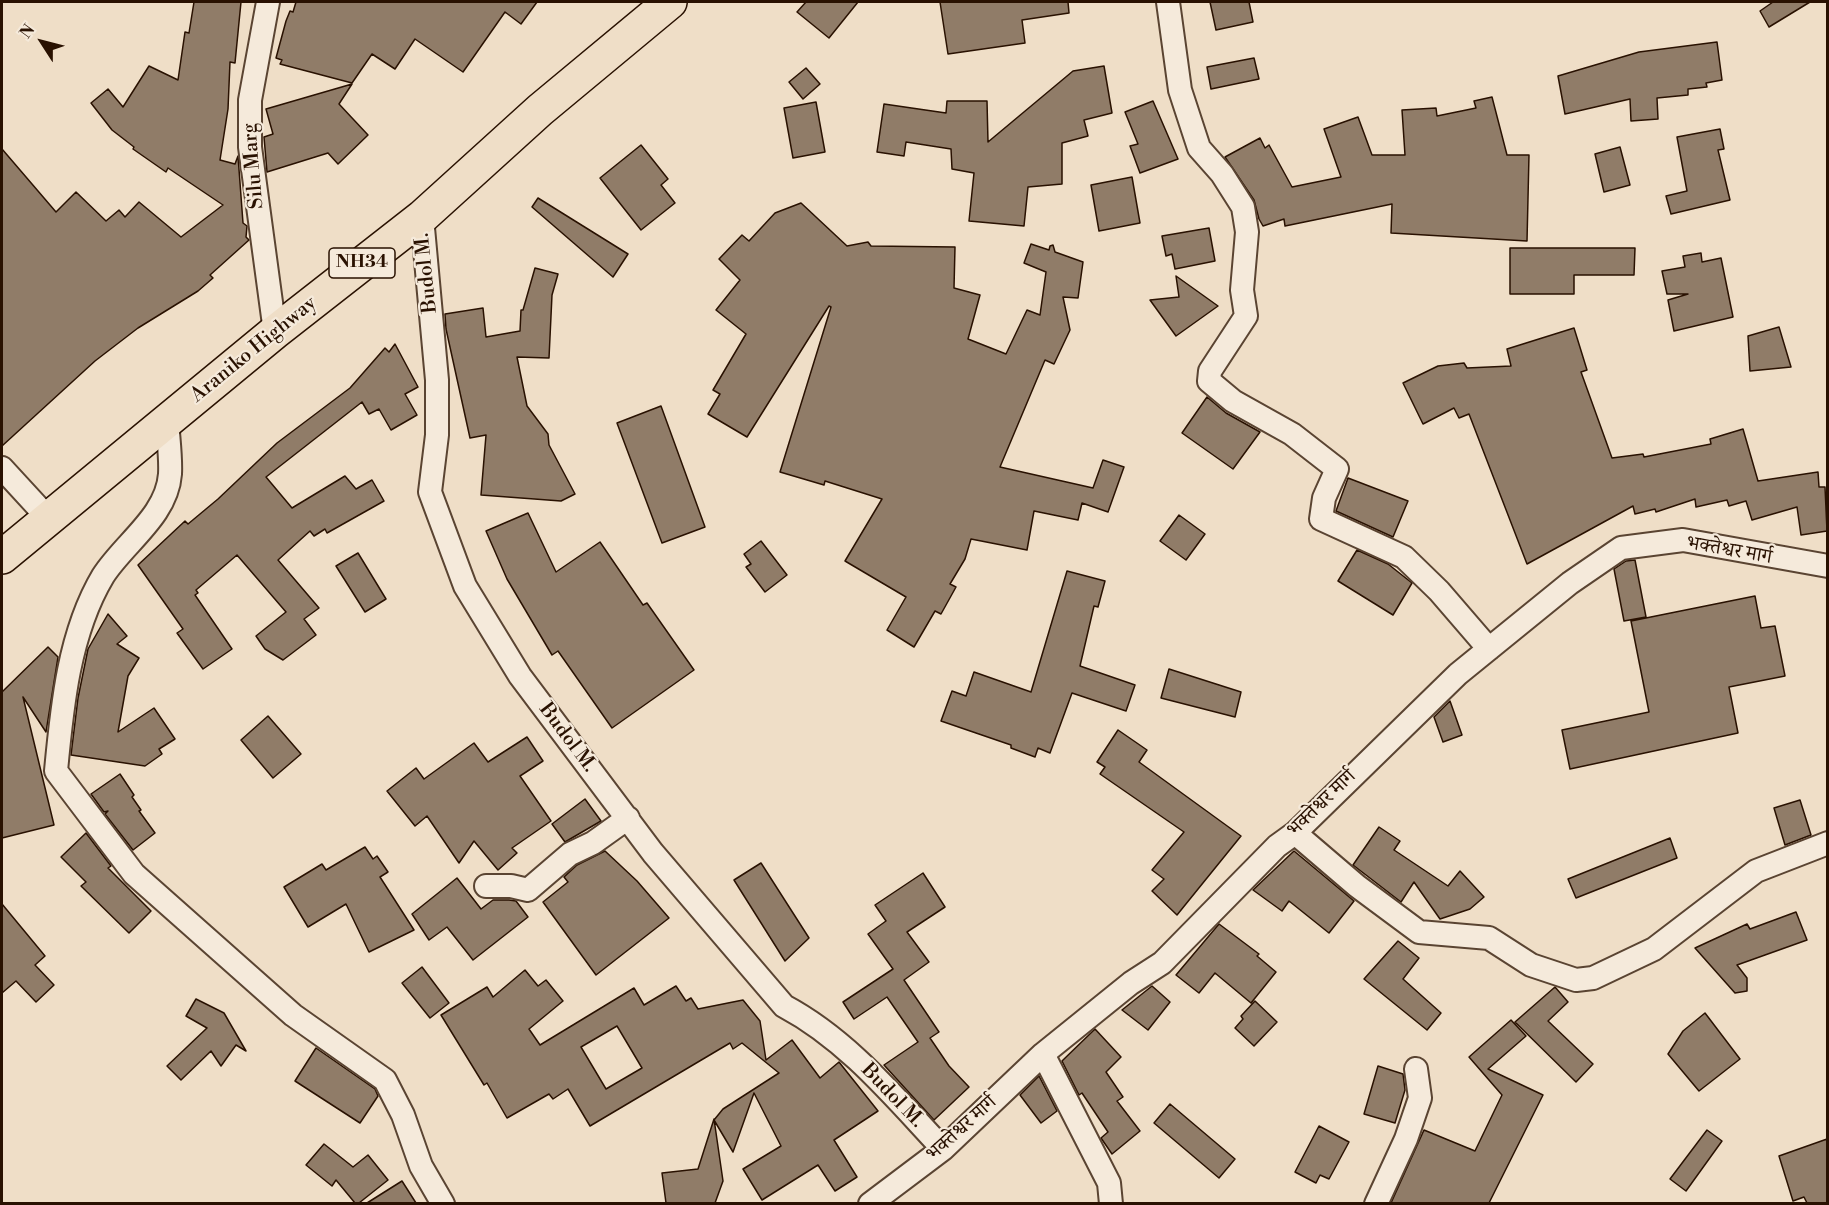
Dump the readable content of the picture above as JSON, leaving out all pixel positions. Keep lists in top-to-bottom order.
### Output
{
  "streets": {
    "highway": ["NH34", "Araniko Highway"],
    "street": ["Silu Marg", "Budol M.", "भक्तेश्वर मार्ग"]
  },
  "crossings": [
    ["Silu Marg", "Araniko Highway"],
    ["Budol M.", "Araniko Highway"],
    ["Budol M.", "भक्तेश्वर मार्ग"]
  ],
  "north": "top left"
}
